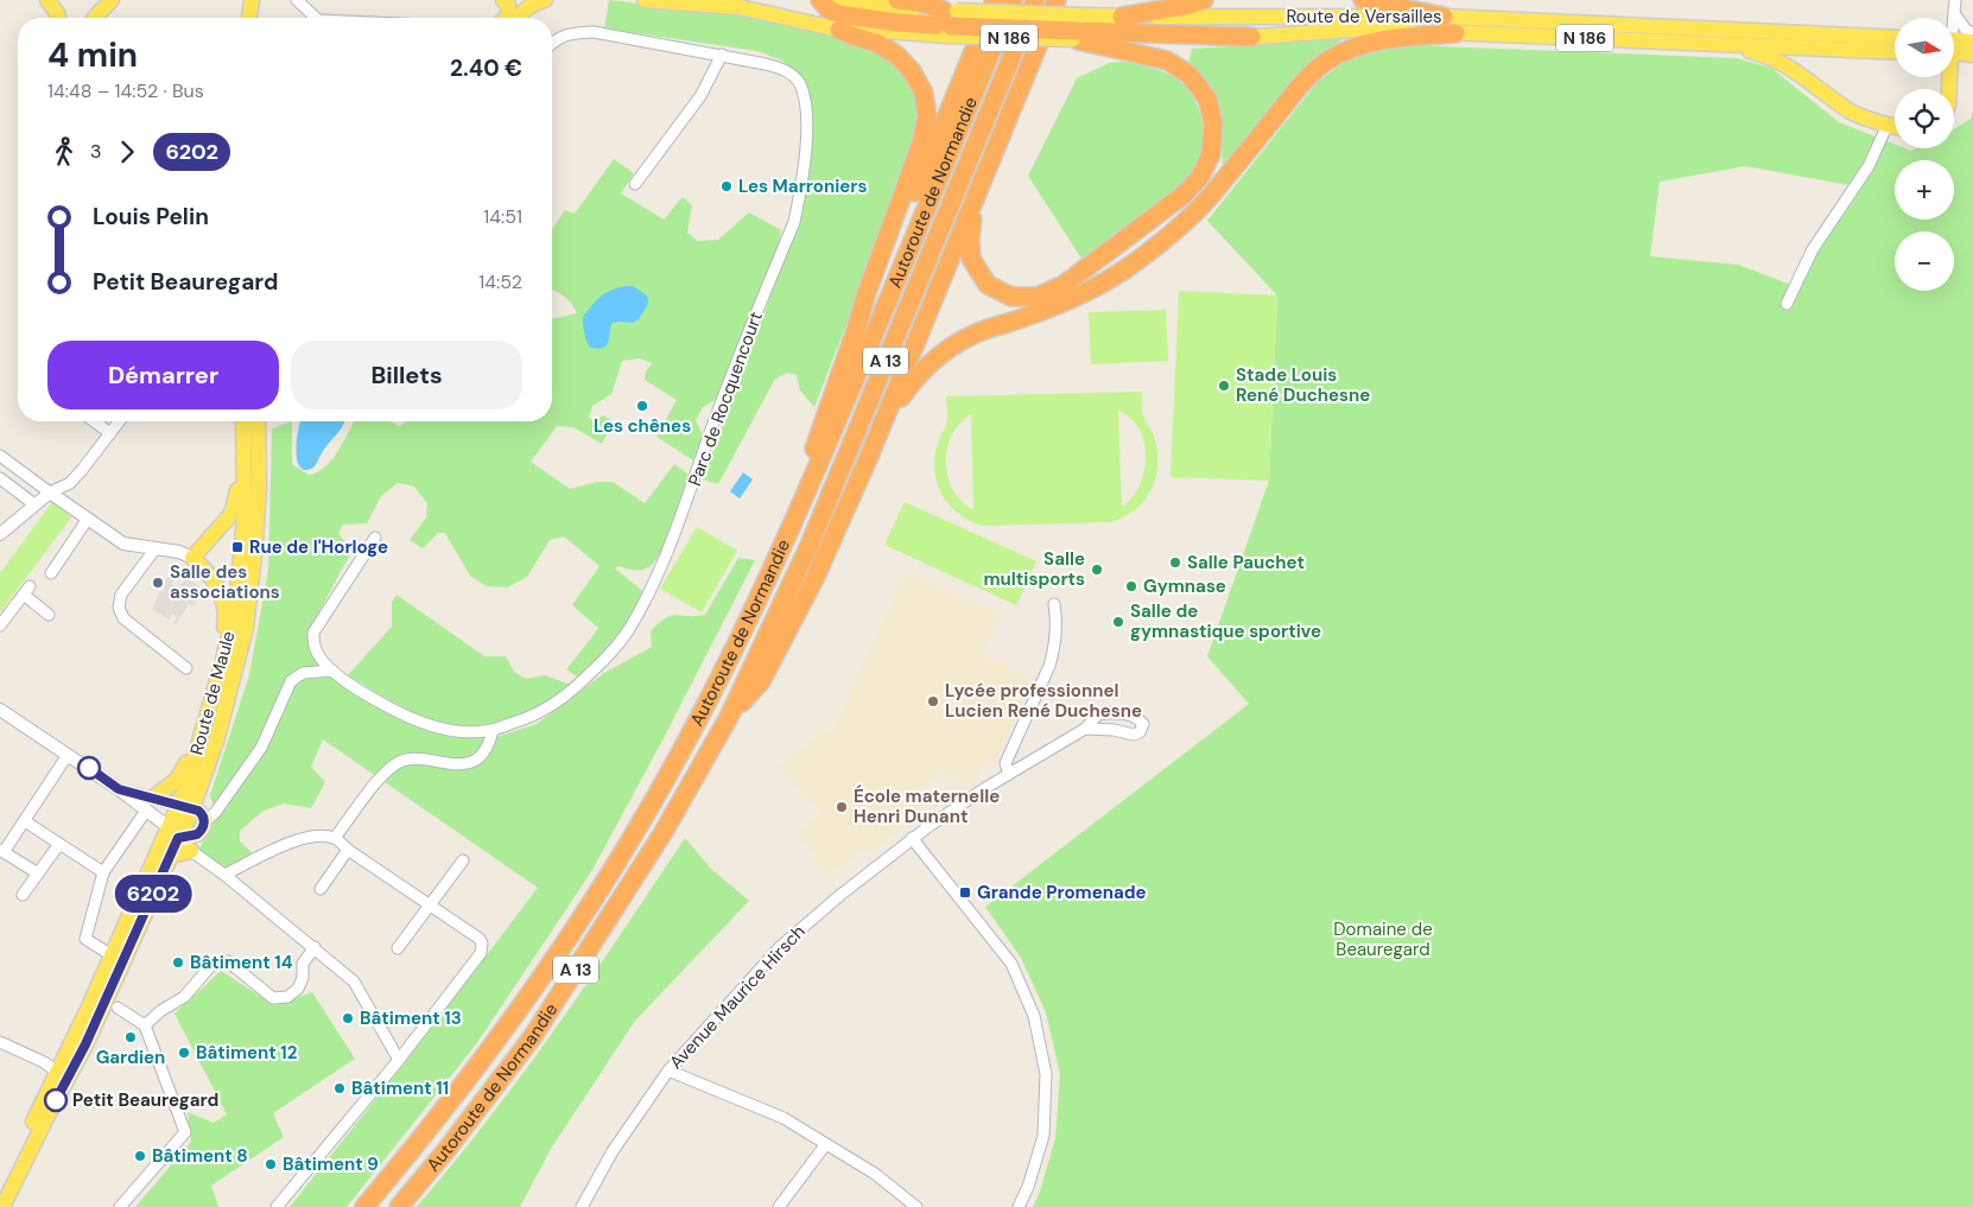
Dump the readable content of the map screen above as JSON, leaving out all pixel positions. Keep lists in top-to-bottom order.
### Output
{
  "streets": {
    "highway": ["N 186", "Autoroute de Normandie", "A 13"],
    "main road": ["Route de Versailles", "Route de Maule"],
    "street": ["Parc de Rocquencourt", "Avenue Maurice Hirsch"]
  },
  "crossings": [
    ["Route de Versailles", "N 186"]
  ],
  "parks": ["Domaine de Beauregard"],
  "places": {
    "other": [
      "Les Marroniers",
      "Stade Louis René Duchesne",
      "Les chênes",
      "Salle Pauchet",
      "Salle multisports",
      "Salle des associations",
      "Gymnase",
      "Salle de gymnastique sportive",
      "Lycée professionnel Lucien René Duchesne",
      "École maternelle Henri Dunant",
      "Bâtiment 14",
      "Bâtiment 13",
      "Gardien",
      "Bâtiment 12",
      "Bâtiment 11",
      "Petit Beauregard",
      "Bâtiment 8",
      "Bâtiment 9"
    ],
    "transit": ["Rue de l'Horloge", "Grande Promenade"]
  },
  "lines": ["bus line 6202"],
  "north": "right",
  "page": {
    "on_map": "6202",
    "map_buttons": ["+", "−"],
    "heading": ["4 min", "14:48 – 14:52 · Bus", "2.40 €"],
    "legs": ["3", "6202"],
    "list": [
      {
        "name": "Louis Pelin",
        "value": "14:51"
      },
      {
        "name": "Petit Beauregard",
        "value": "14:52"
      }
    ],
    "buttons": ["Démarrer", "Billets"]
  }
}
